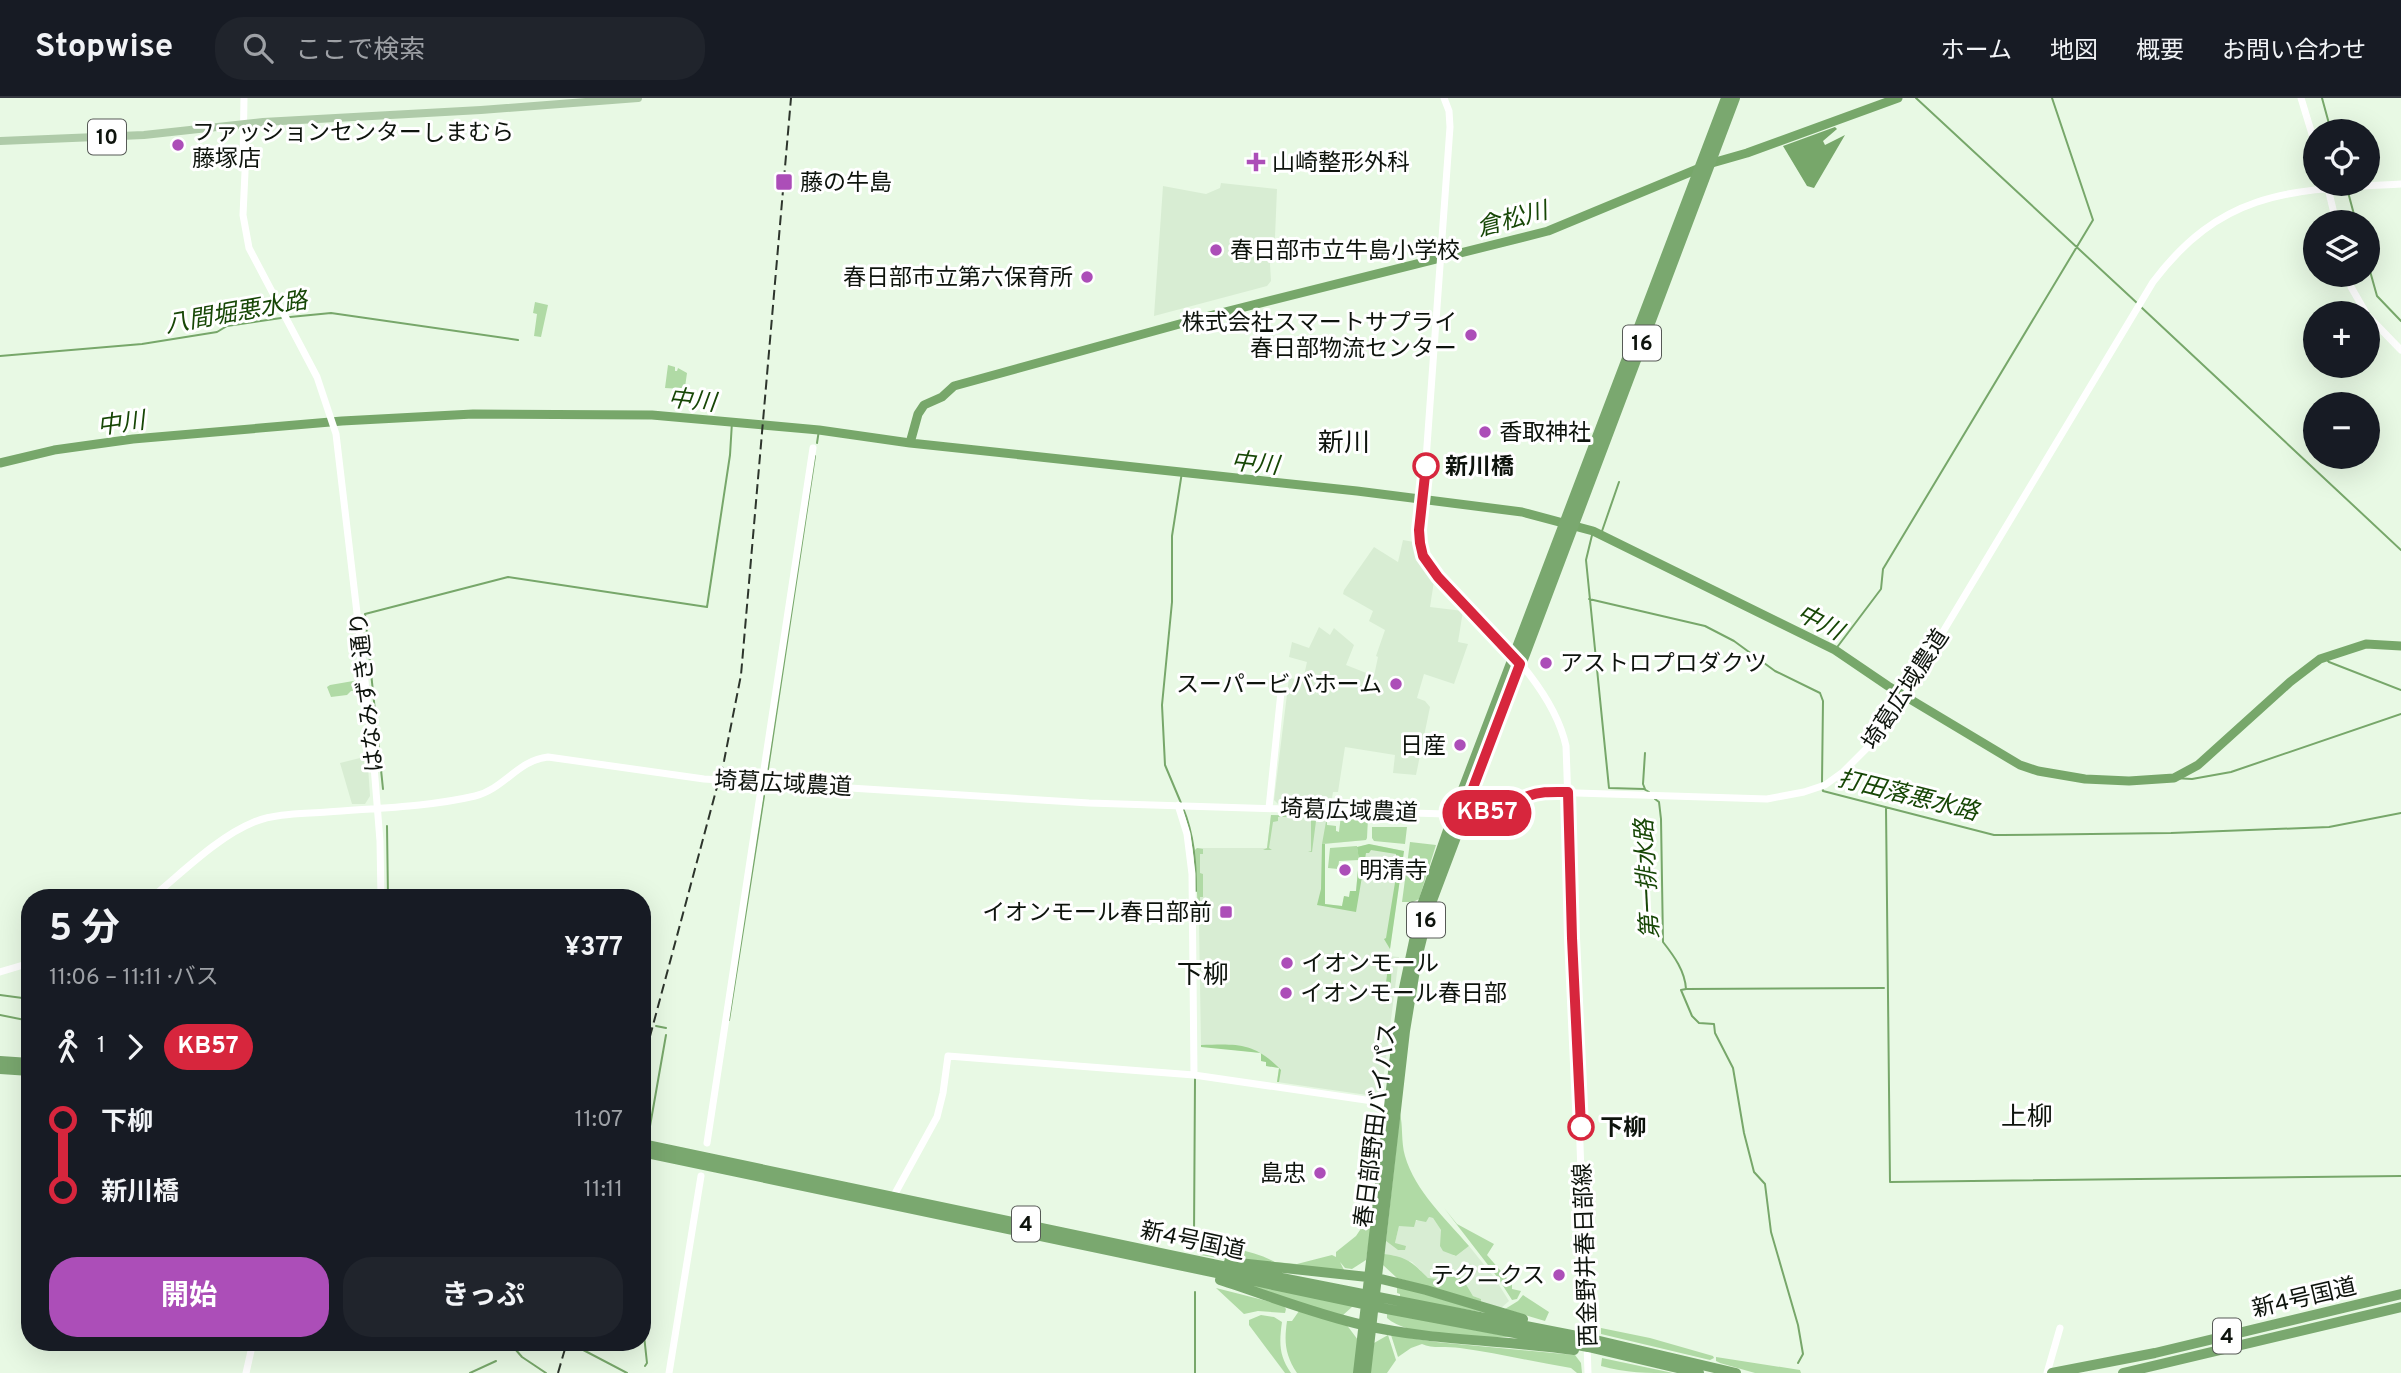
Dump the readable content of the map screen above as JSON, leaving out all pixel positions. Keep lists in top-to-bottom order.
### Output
{
  "streets": {
    "highway": [
      "16",
      "春日部野田バイパス",
      "4",
      "新4号国道"
    ],
    "main road": ["10"],
    "street": ["埼葛広域農道", "はなみずき通り", "西金野井春日部線"]
  },
  "crossings": [
    ["10", "はなみずき通り"],
    ["埼葛広域農道", "はなみずき通り"],
    ["埼葛広域農道", "春日部野田バイパス"],
    ["埼葛広域農道", "西金野井春日部線"],
    ["春日部野田バイパス", "4"],
    ["春日部野田バイパス", "西金野井春日部線"],
    ["4", "新4号国道"],
    ["4", "西金野井春日部線"],
    ["新4号国道", "西金野井春日部線"]
  ],
  "districts": ["新川", "下柳", "上柳"],
  "water": [
    "倉松川",
    "八間堀悪水路",
    "中川",
    "打田落悪水路",
    "第一排水路"
  ],
  "places": {
    "other": [
      "ファッションセンターしまむら 藤塚店",
      "春日部市立牛島小学校",
      "春日部市立第六保育所",
      "株式会社スマートサプライ 春日部物流センター",
      "香取神社",
      "新川橋",
      "アストロプロダクツ",
      "スーパービバホーム",
      "日産",
      "明清寺",
      "イオンモール",
      "イオンモール春日部",
      "下柳",
      "島忠",
      "テクニクス"
    ],
    "health": ["山崎整形外科"],
    "transit": ["藤の牛島", "イオンモール春日部前"]
  },
  "lines": ["bus line KB57"],
  "page": {
    "header": "Stopwise",
    "search": "ここで検索",
    "nav": [
      "ホーム",
      "地図",
      "概要",
      "お問い合わせ"
    ],
    "on_map": "KB57",
    "map_buttons": ["+", "−"],
    "heading": ["5 分", "11:06 – 11:11 · バス", "¥377"],
    "legs": ["1", "KB57"],
    "list": [
      {
        "name": "下柳",
        "value": "11:07"
      },
      {
        "name": "新川橋",
        "value": "11:11"
      }
    ],
    "buttons": ["開始", "きっぷ"]
  }
}
